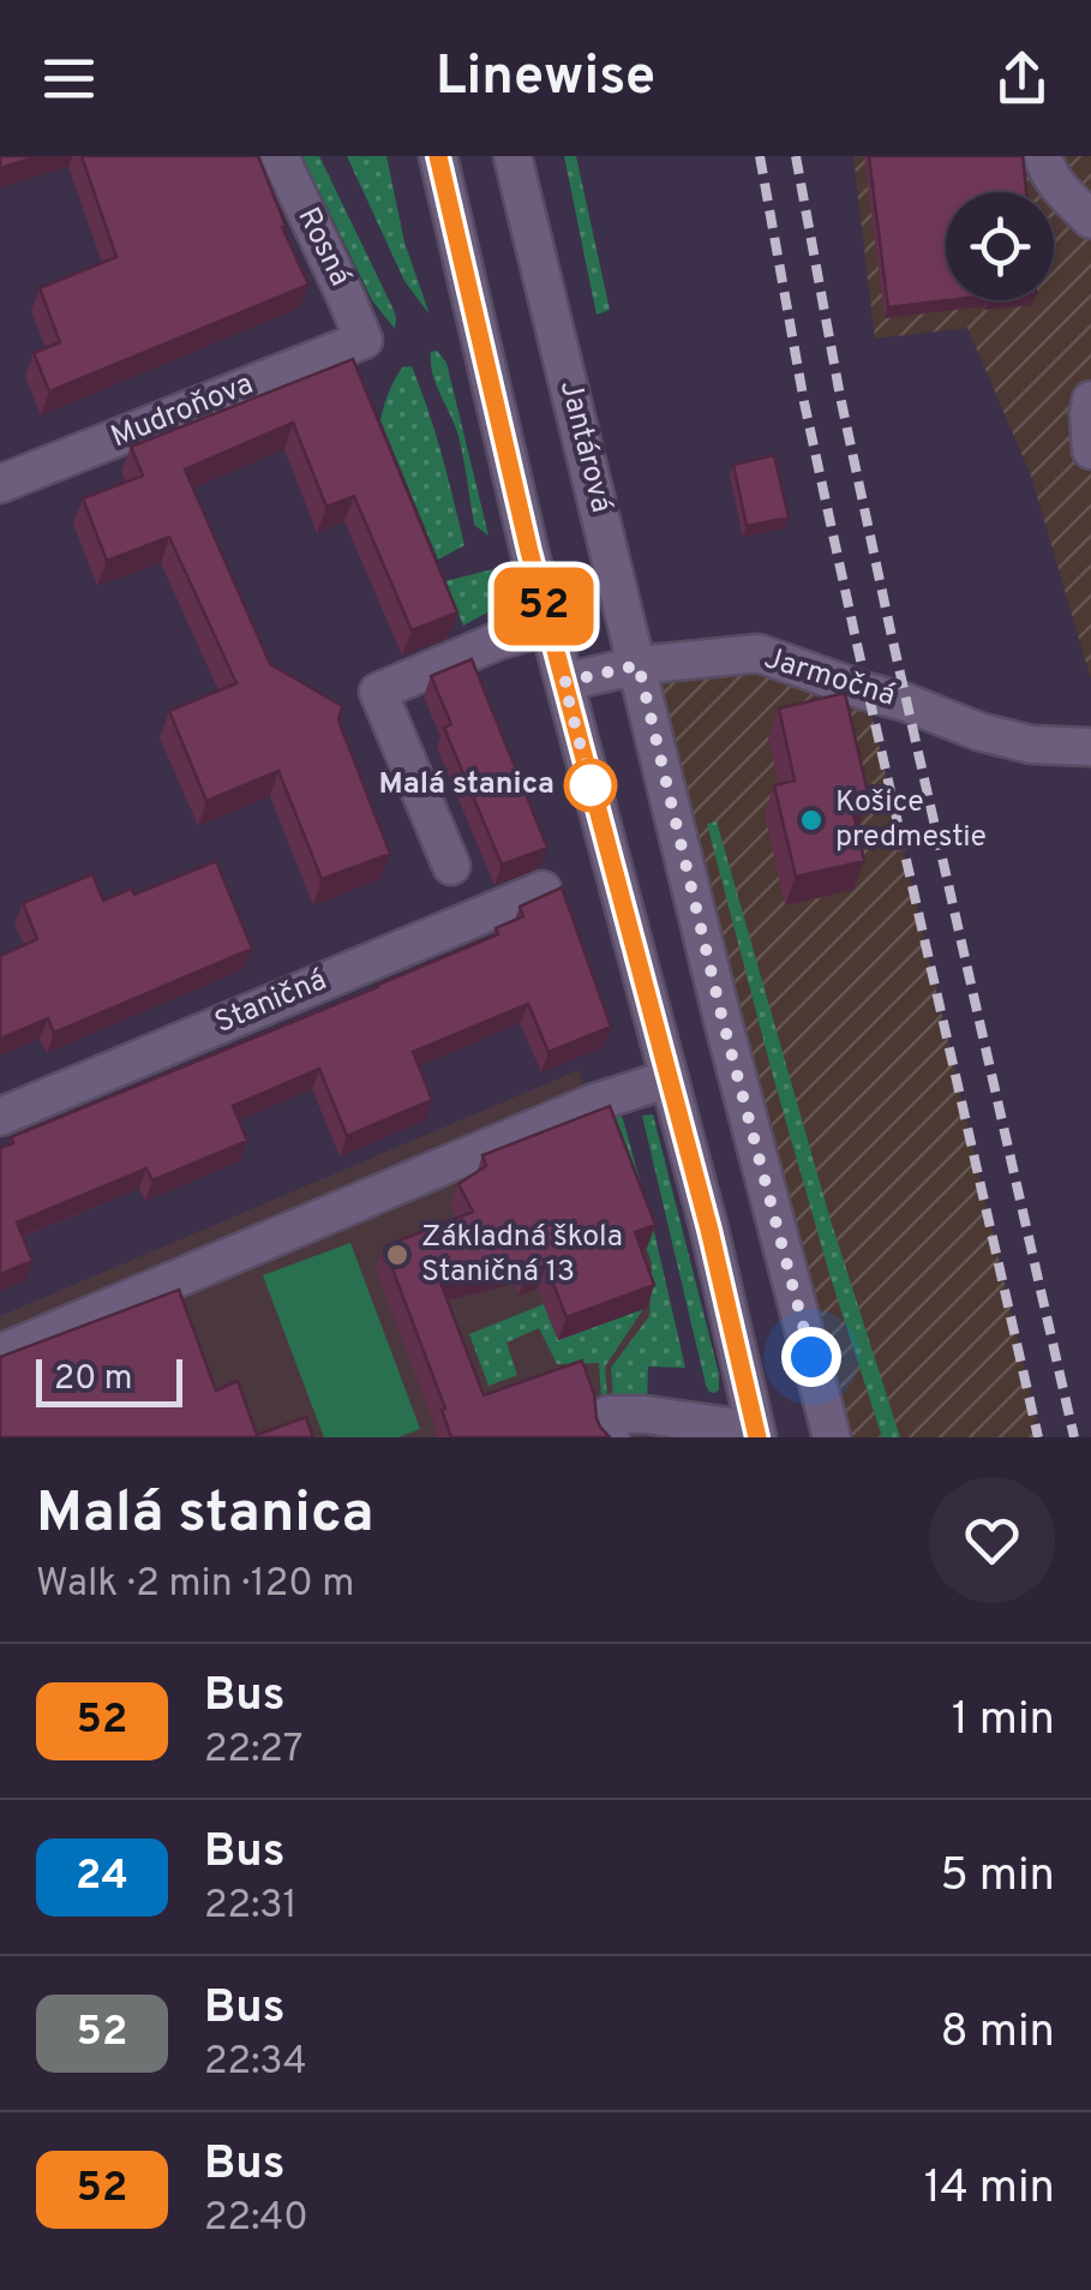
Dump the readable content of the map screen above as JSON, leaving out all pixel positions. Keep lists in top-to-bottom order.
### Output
{
  "streets": {
    "street": [
      "Rosná",
      "Mudroňova",
      "Jantárová",
      "Jarmočná",
      "Staničná"
    ]
  },
  "crossings": [
    ["Rosná", "Mudroňova"],
    ["Jantárová", "Jarmočná"]
  ],
  "places": ["Malá stanica", "Košice predmestie", "Základná škola Staničná 13"],
  "lines": ["bus line 52"],
  "scale_bar": "20 m",
  "page": {
    "header": "Linewise",
    "on_map": "52",
    "scale": "20 m",
    "heading": ["Malá stanica", "Walk · 2 min · 120 m"],
    "list": [
      {
        "mark": "52",
        "name": "Bus",
        "note": "22:27",
        "value": "1 min"
      },
      {
        "mark": "24",
        "name": "Bus",
        "note": "22:31",
        "value": "5 min"
      },
      {
        "mark": "52",
        "name": "Bus",
        "note": "22:34",
        "value": "8 min"
      },
      {
        "mark": "52",
        "name": "Bus",
        "note": "22:40",
        "value": "14 min"
      }
    ]
  }
}
